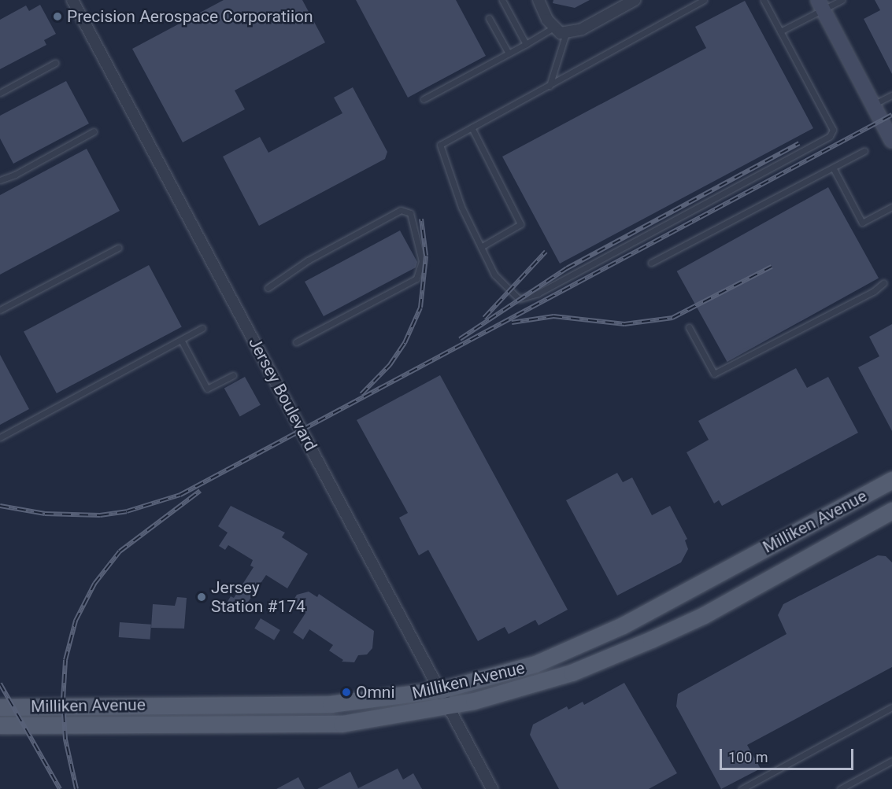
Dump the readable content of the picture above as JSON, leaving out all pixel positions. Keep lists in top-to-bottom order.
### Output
{
  "streets": {
    "main road": ["Milliken Avenue"],
    "street": ["Jersey Boulevard"]
  },
  "crossings": [
    ["Jersey Boulevard", "Milliken Avenue"]
  ],
  "places": ["Precision Aerospace Corporatiion", "Jersey Station #174", "Omni"],
  "scale_bar": "100 m"
}
